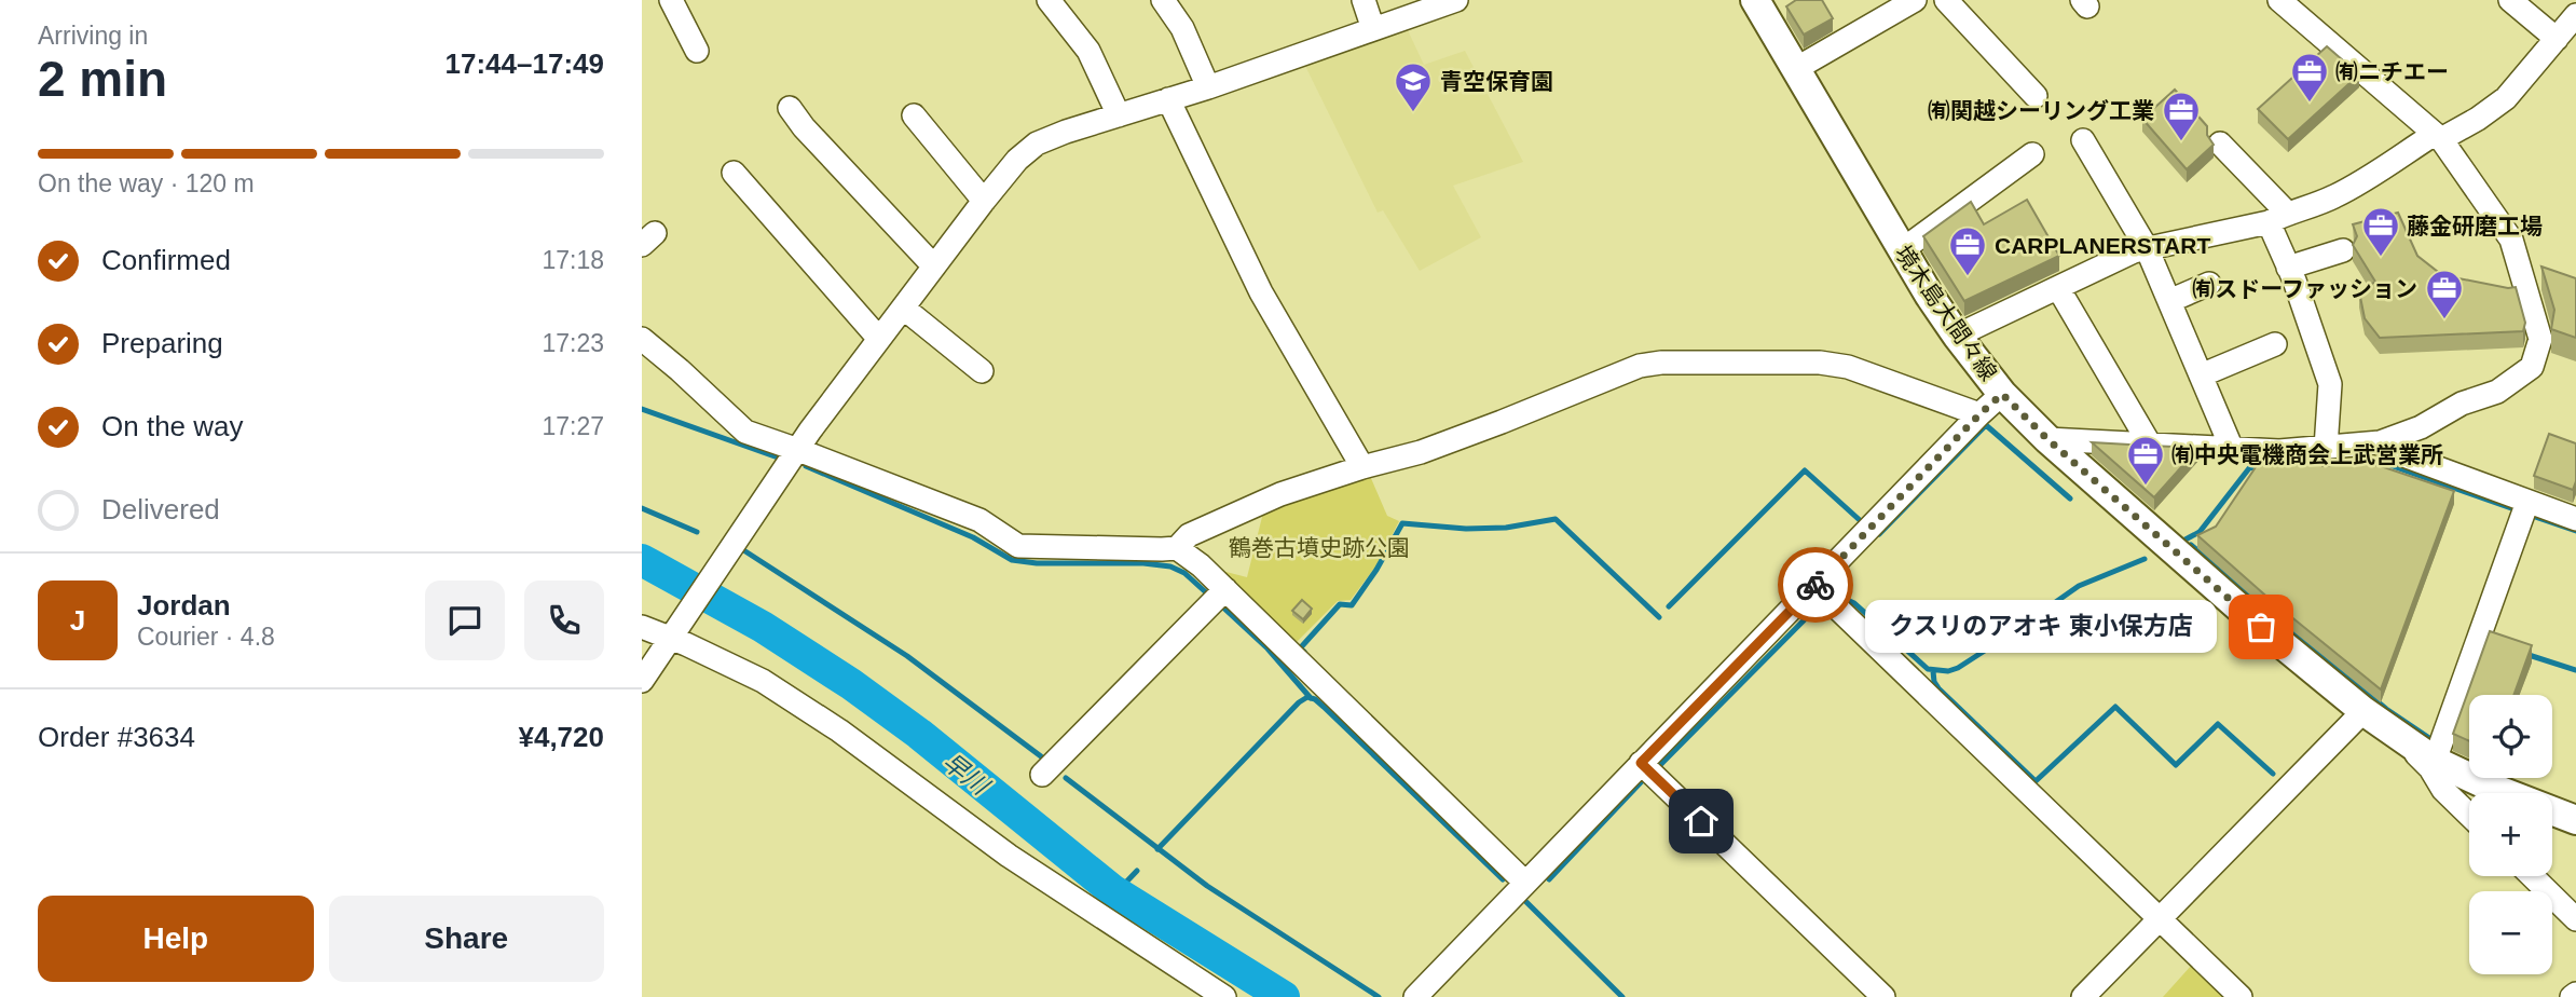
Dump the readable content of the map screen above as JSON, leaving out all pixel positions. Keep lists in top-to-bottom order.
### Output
{
  "streets": {
    "main road": ["境木島大間々線"]
  },
  "water": ["早川"],
  "parks": ["鶴巻古墳史跡公園"],
  "places": {
    "office": [
      "㈲ニチエー",
      "㈲関越シーリング工業",
      "藤金研磨工場",
      "CARPLANERSTART",
      "㈲スドーファッション",
      "㈲中央電機商会上武営業所"
    ],
    "school or university": ["青空保育園"],
    "other": ["クスリのアオキ 東小保方店"]
  },
  "page": {
    "heading": ["2 min", "Arriving in", "17:44–17:49"],
    "panel": [
      "Jordan",
      "Courier · 4.8",
      "Order #3634",
      "¥4,720"
    ],
    "bar": "On the way · 120 m",
    "list": [
      ["Confirmed", "17:18"],
      ["Preparing", "17:23"],
      ["On the way", "17:27"],
      "Delivered"
    ],
    "round": "J",
    "bubble": "クスリのアオキ 東小保方店",
    "map_buttons": ["+", "−"],
    "buttons": ["Help", "Share"]
  }
}
